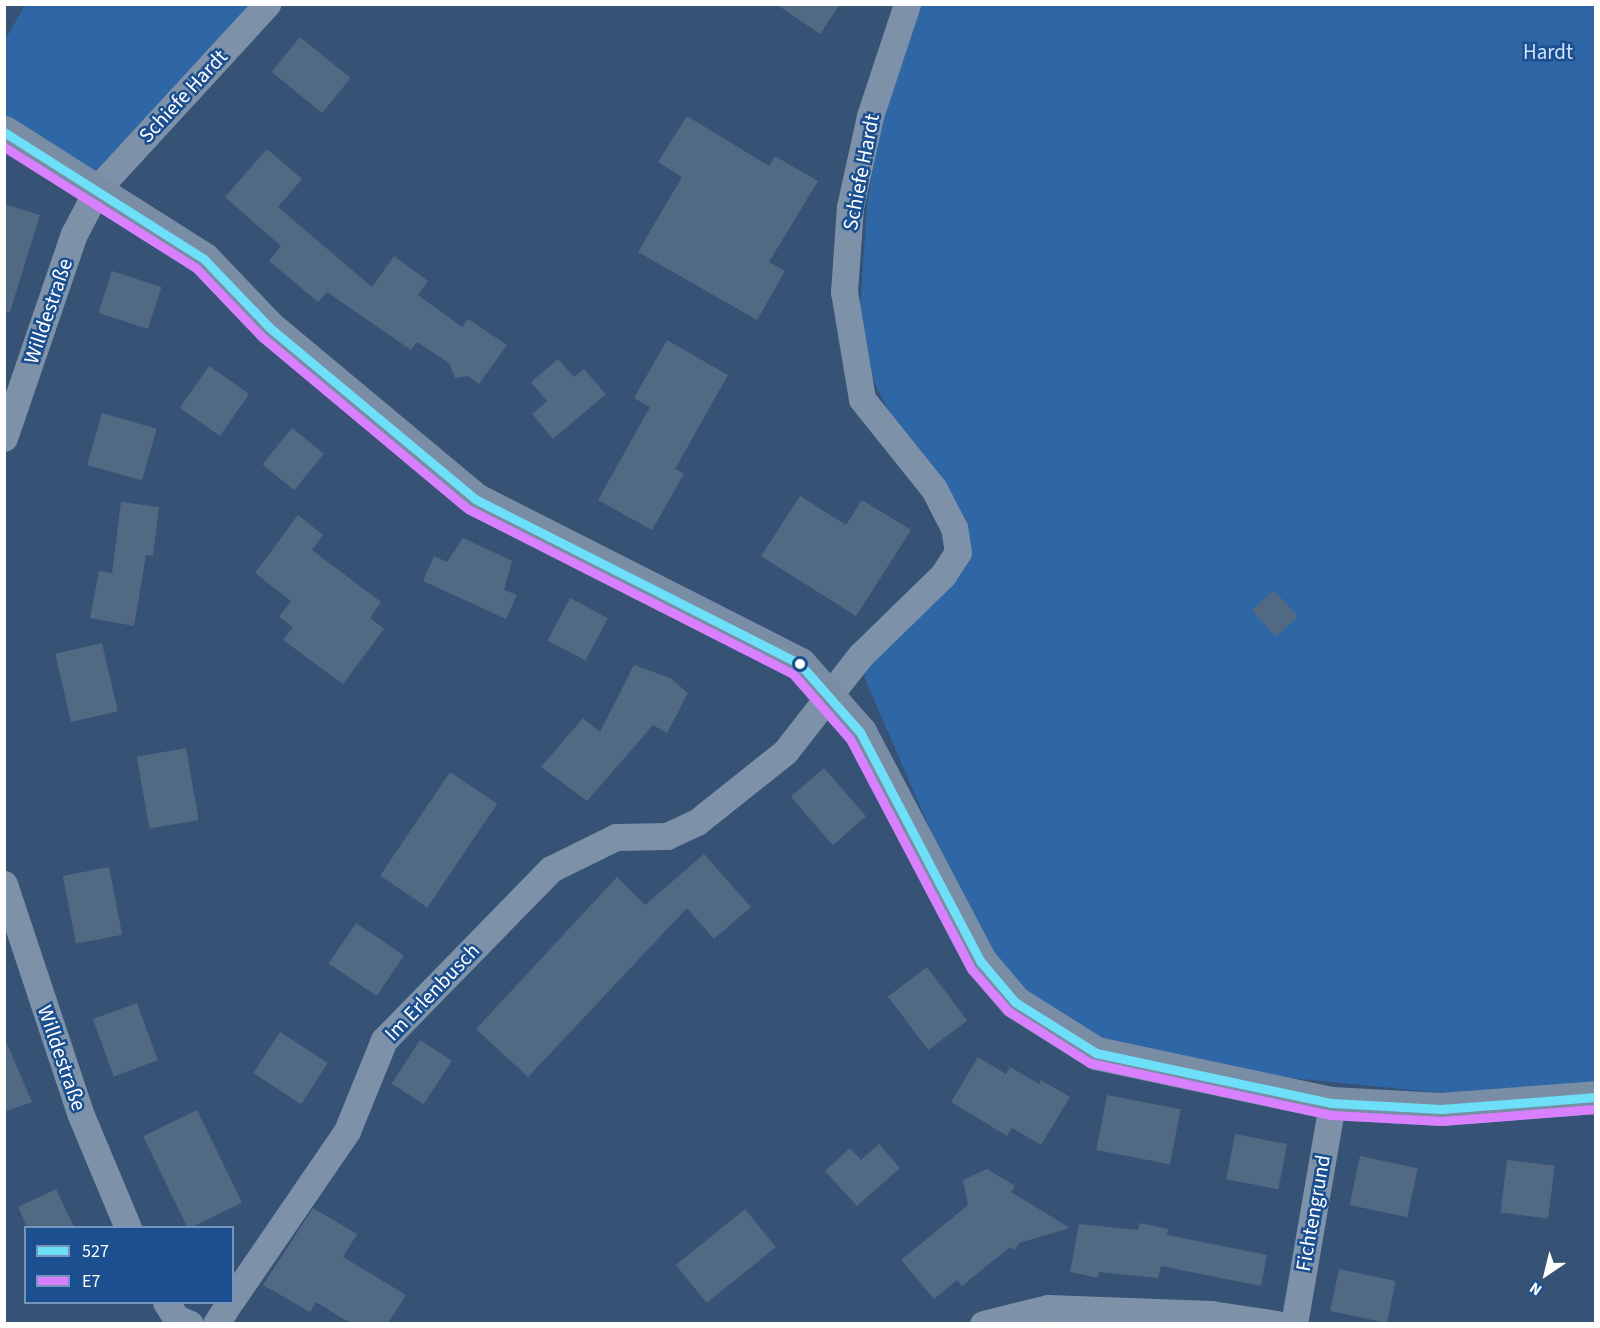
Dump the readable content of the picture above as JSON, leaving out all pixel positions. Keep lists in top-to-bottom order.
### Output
{
  "streets": {
    "street": [
      "Schiefe Hardt",
      "Willdestraße",
      "Im Erlenbusch",
      "Fichtengrund"
    ]
  },
  "crossings": [
    ["Schiefe Hardt", "Willdestraße"],
    ["Schiefe Hardt", "Im Erlenbusch"]
  ],
  "parks": ["Hardt"],
  "lines": ["transit line 527", "transit line E7"],
  "legend": ["527", "E7"],
  "north": "bottom left"
}
